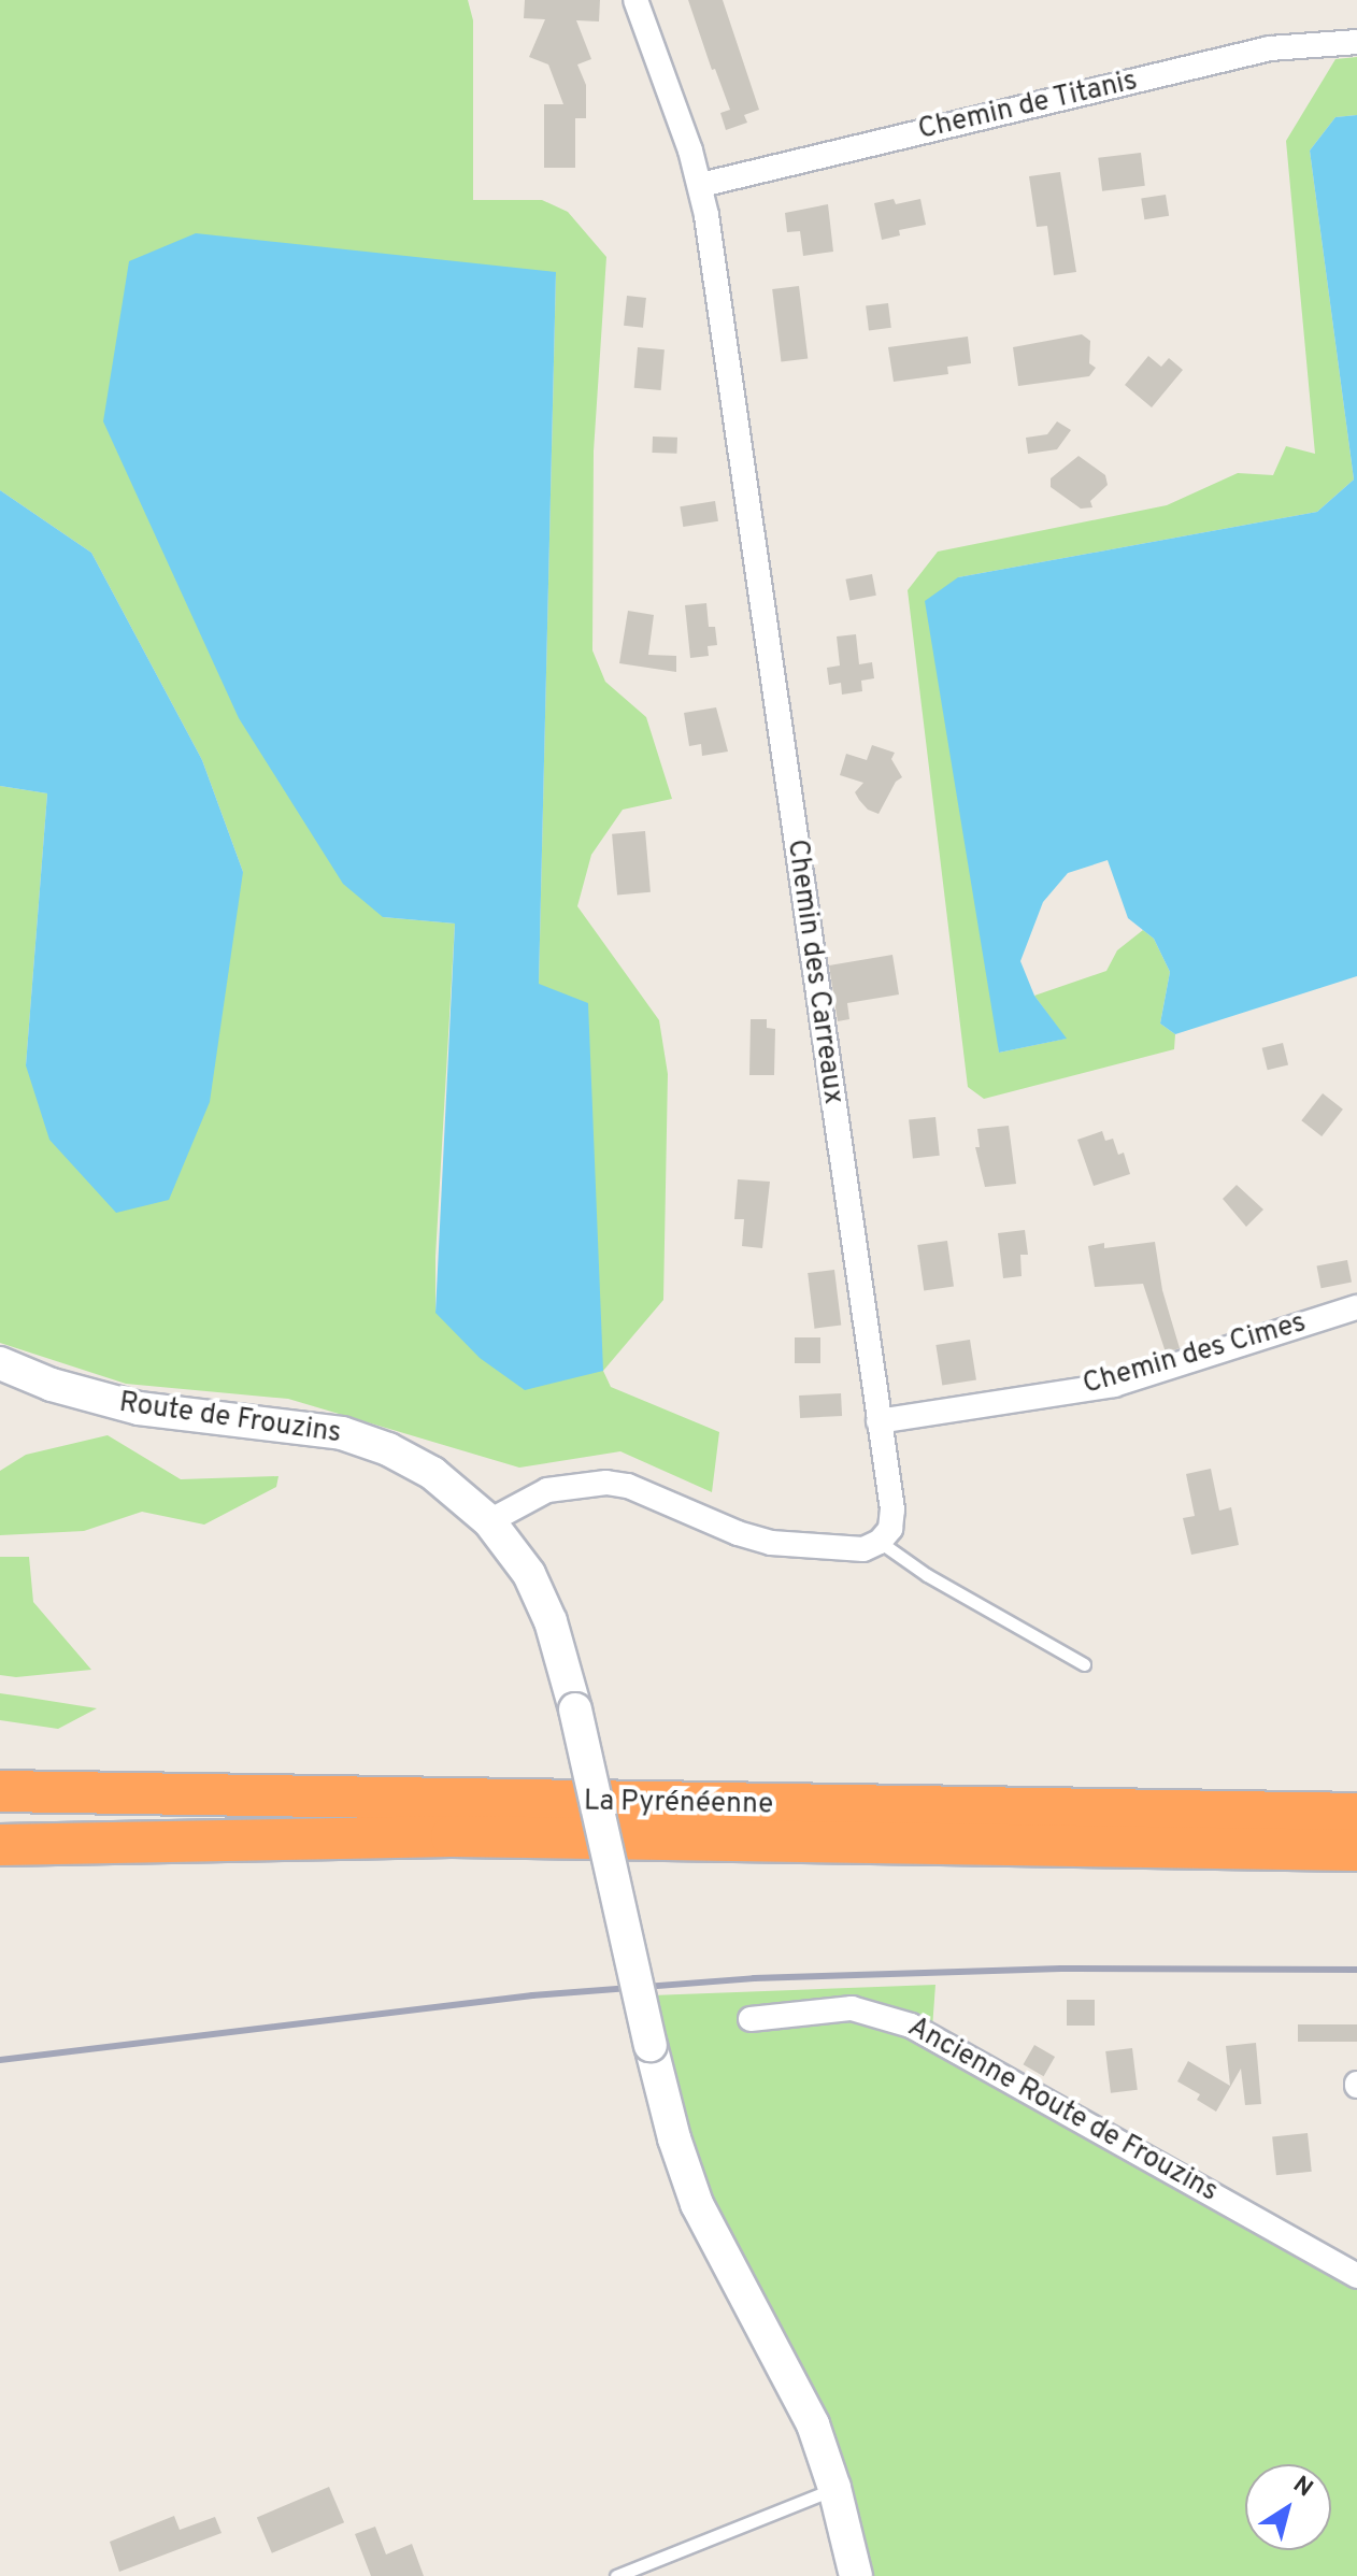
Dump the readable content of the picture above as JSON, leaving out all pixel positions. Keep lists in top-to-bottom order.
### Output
{
  "streets": {
    "highway": ["La Pyrénéenne"],
    "main road": ["Route de Frouzins"],
    "street": [
      "Chemin de Titanis",
      "Chemin des Carreaux",
      "Chemin des Cimes",
      "Ancienne Route de Frouzins"
    ]
  },
  "crossings": [
    ["Chemin de Titanis", "Chemin des Carreaux"],
    ["Chemin des Carreaux", "Chemin des Cimes"]
  ],
  "north": "top right"
}
